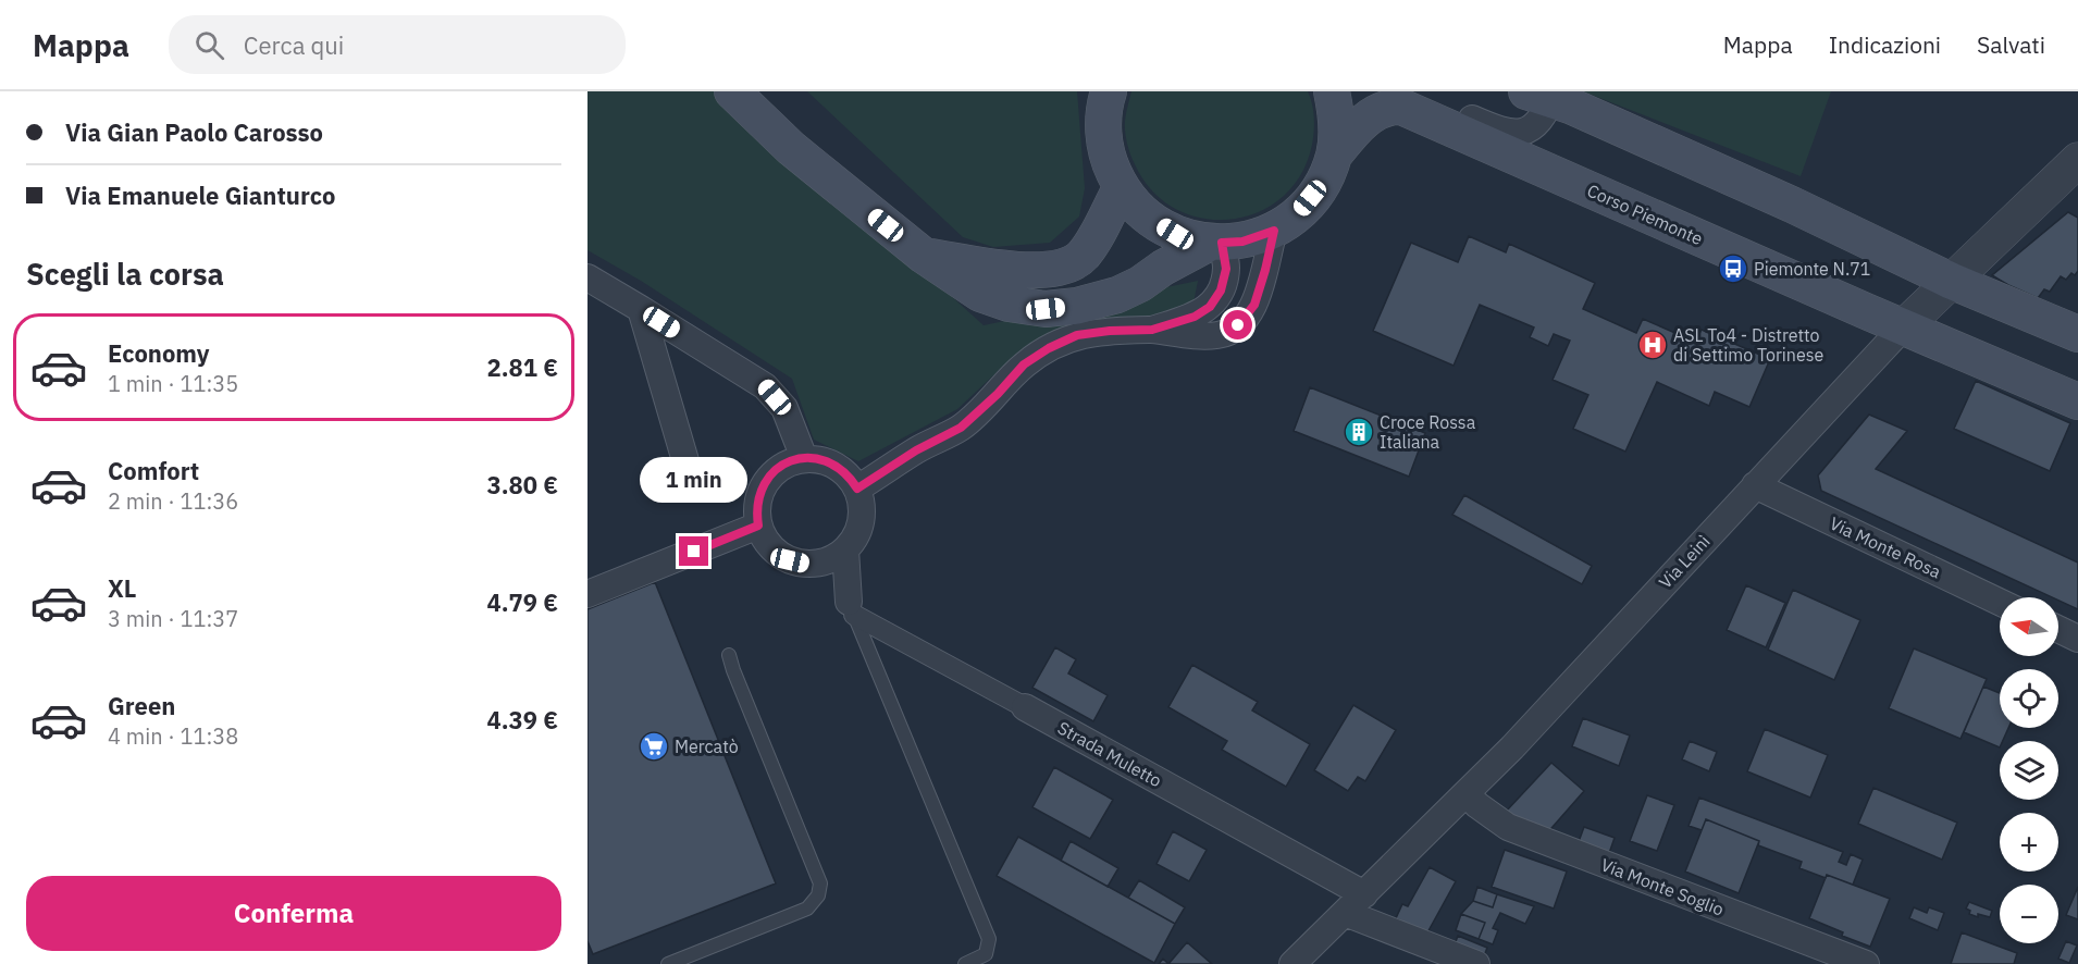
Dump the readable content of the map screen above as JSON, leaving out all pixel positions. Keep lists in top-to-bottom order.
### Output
{
  "streets": {
    "main road": ["Corso Piemonte"],
    "street": [
      "Via Monte Rosa",
      "Via Leinì",
      "Strada Muletto",
      "Via Monte Soglio"
    ]
  },
  "crossings": [
    ["Corso Piemonte", "Via Leinì"],
    ["Via Monte Rosa", "Via Leinì"],
    ["Via Leinì", "Strada Muletto"],
    ["Via Leinì", "Via Monte Soglio"]
  ],
  "places": {
    "bus stop": ["Piemonte N.71"],
    "hospital": ["ASL To4 - Distretto di Settimo Torinese"],
    "building": ["Croce Rossa Italiana"],
    "supermarket": ["Mercatò"]
  },
  "north": "left",
  "page": {
    "header": "Mappa",
    "search": "Cerca qui",
    "nav": ["Mappa", "Indicazioni", "Salvati"],
    "banner": ["Via Gian Paolo Carosso", "Via Emanuele Gianturco"],
    "heading": "Scegli la corsa",
    "list": [
      {
        "name": "Economy",
        "note": "1 min · 11:35",
        "value": "2.81 €"
      },
      {
        "name": "Comfort",
        "note": "2 min · 11:36",
        "value": "3.80 €"
      },
      {
        "name": "XL",
        "note": "3 min · 11:37",
        "value": "4.79 €"
      },
      {
        "name": "Green",
        "note": "4 min · 11:38",
        "value": "4.39 €"
      }
    ],
    "bubble": "1 min",
    "map_buttons": ["+", "−"],
    "buttons": "Conferma"
  }
}
